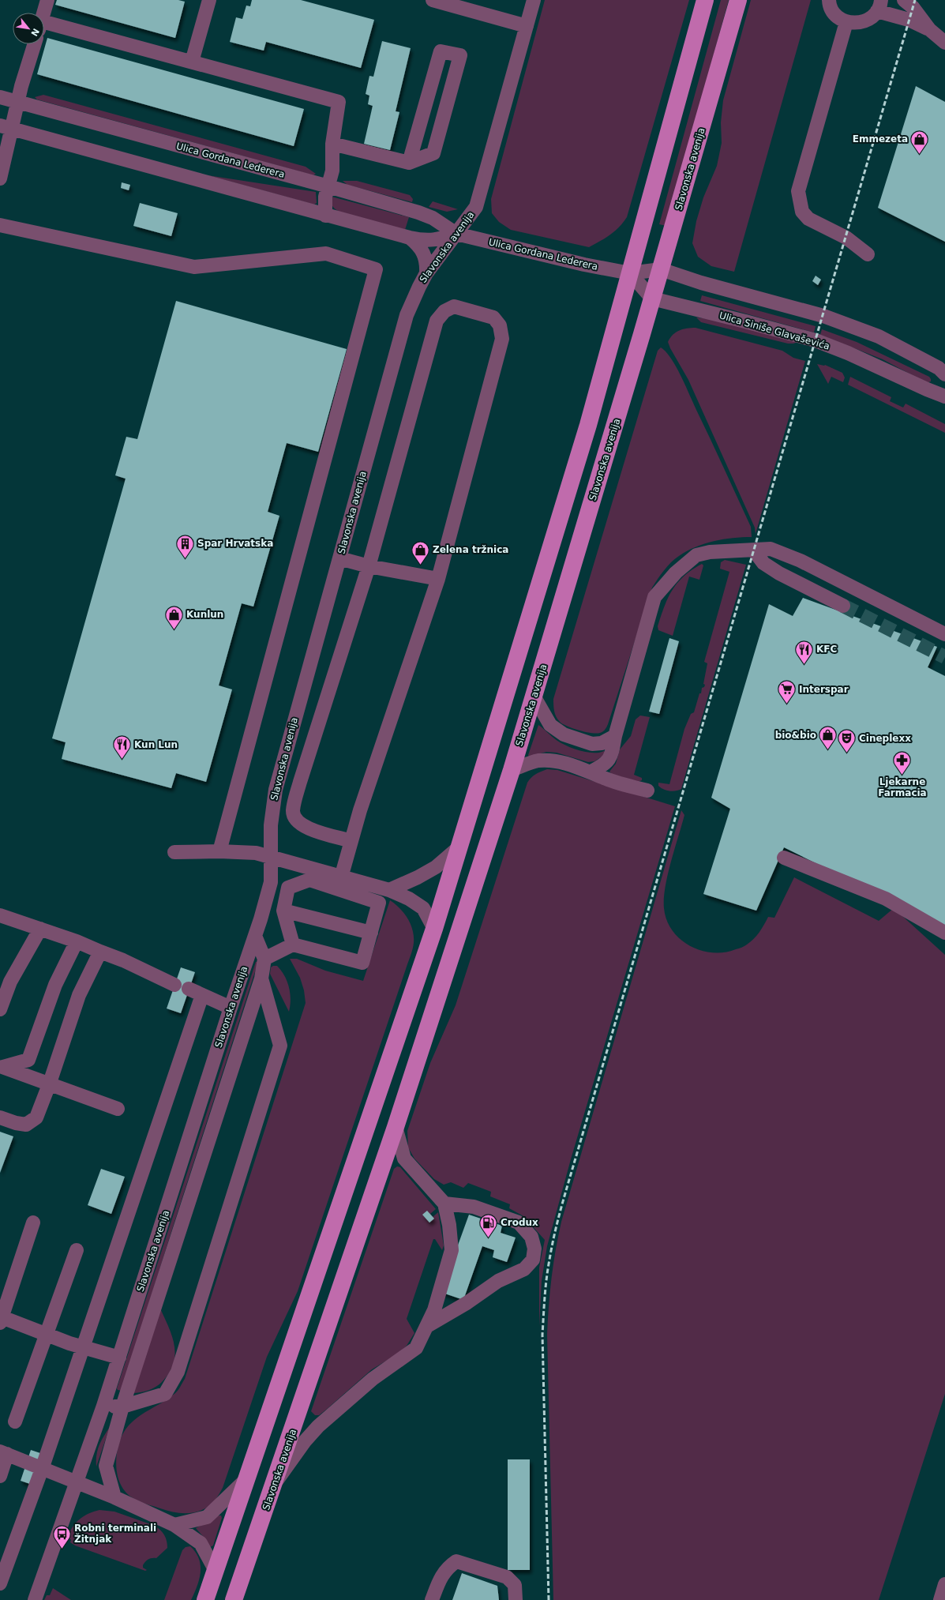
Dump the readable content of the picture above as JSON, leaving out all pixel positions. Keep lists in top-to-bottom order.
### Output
{
  "streets": {
    "main road": ["Slavonska avenija"],
    "street": ["Ulica Gordana Lederera", "Ulica Siniše Glavaševića"]
  },
  "crossings": [
    ["Ulica Gordana Lederera", "Slavonska avenija"],
    ["Slavonska avenija", "Ulica Siniše Glavaševića"]
  ],
  "places": {
    "shop": [
      "Emmezeta",
      "Zelena tržnica",
      "Kunlun",
      "bio&bio"
    ],
    "building": ["Spar Hrvatska"],
    "restaurant": ["KFC", "Kun Lun"],
    "supermarket": ["Interspar"],
    "theatre": ["Cineplexx"],
    "pharmacy": ["Ljekarne Farmacia"],
    "fuel station": ["Crodux"],
    "bus stop": ["Robni terminali Žitnjak"]
  },
  "north": "bottom right"
}
